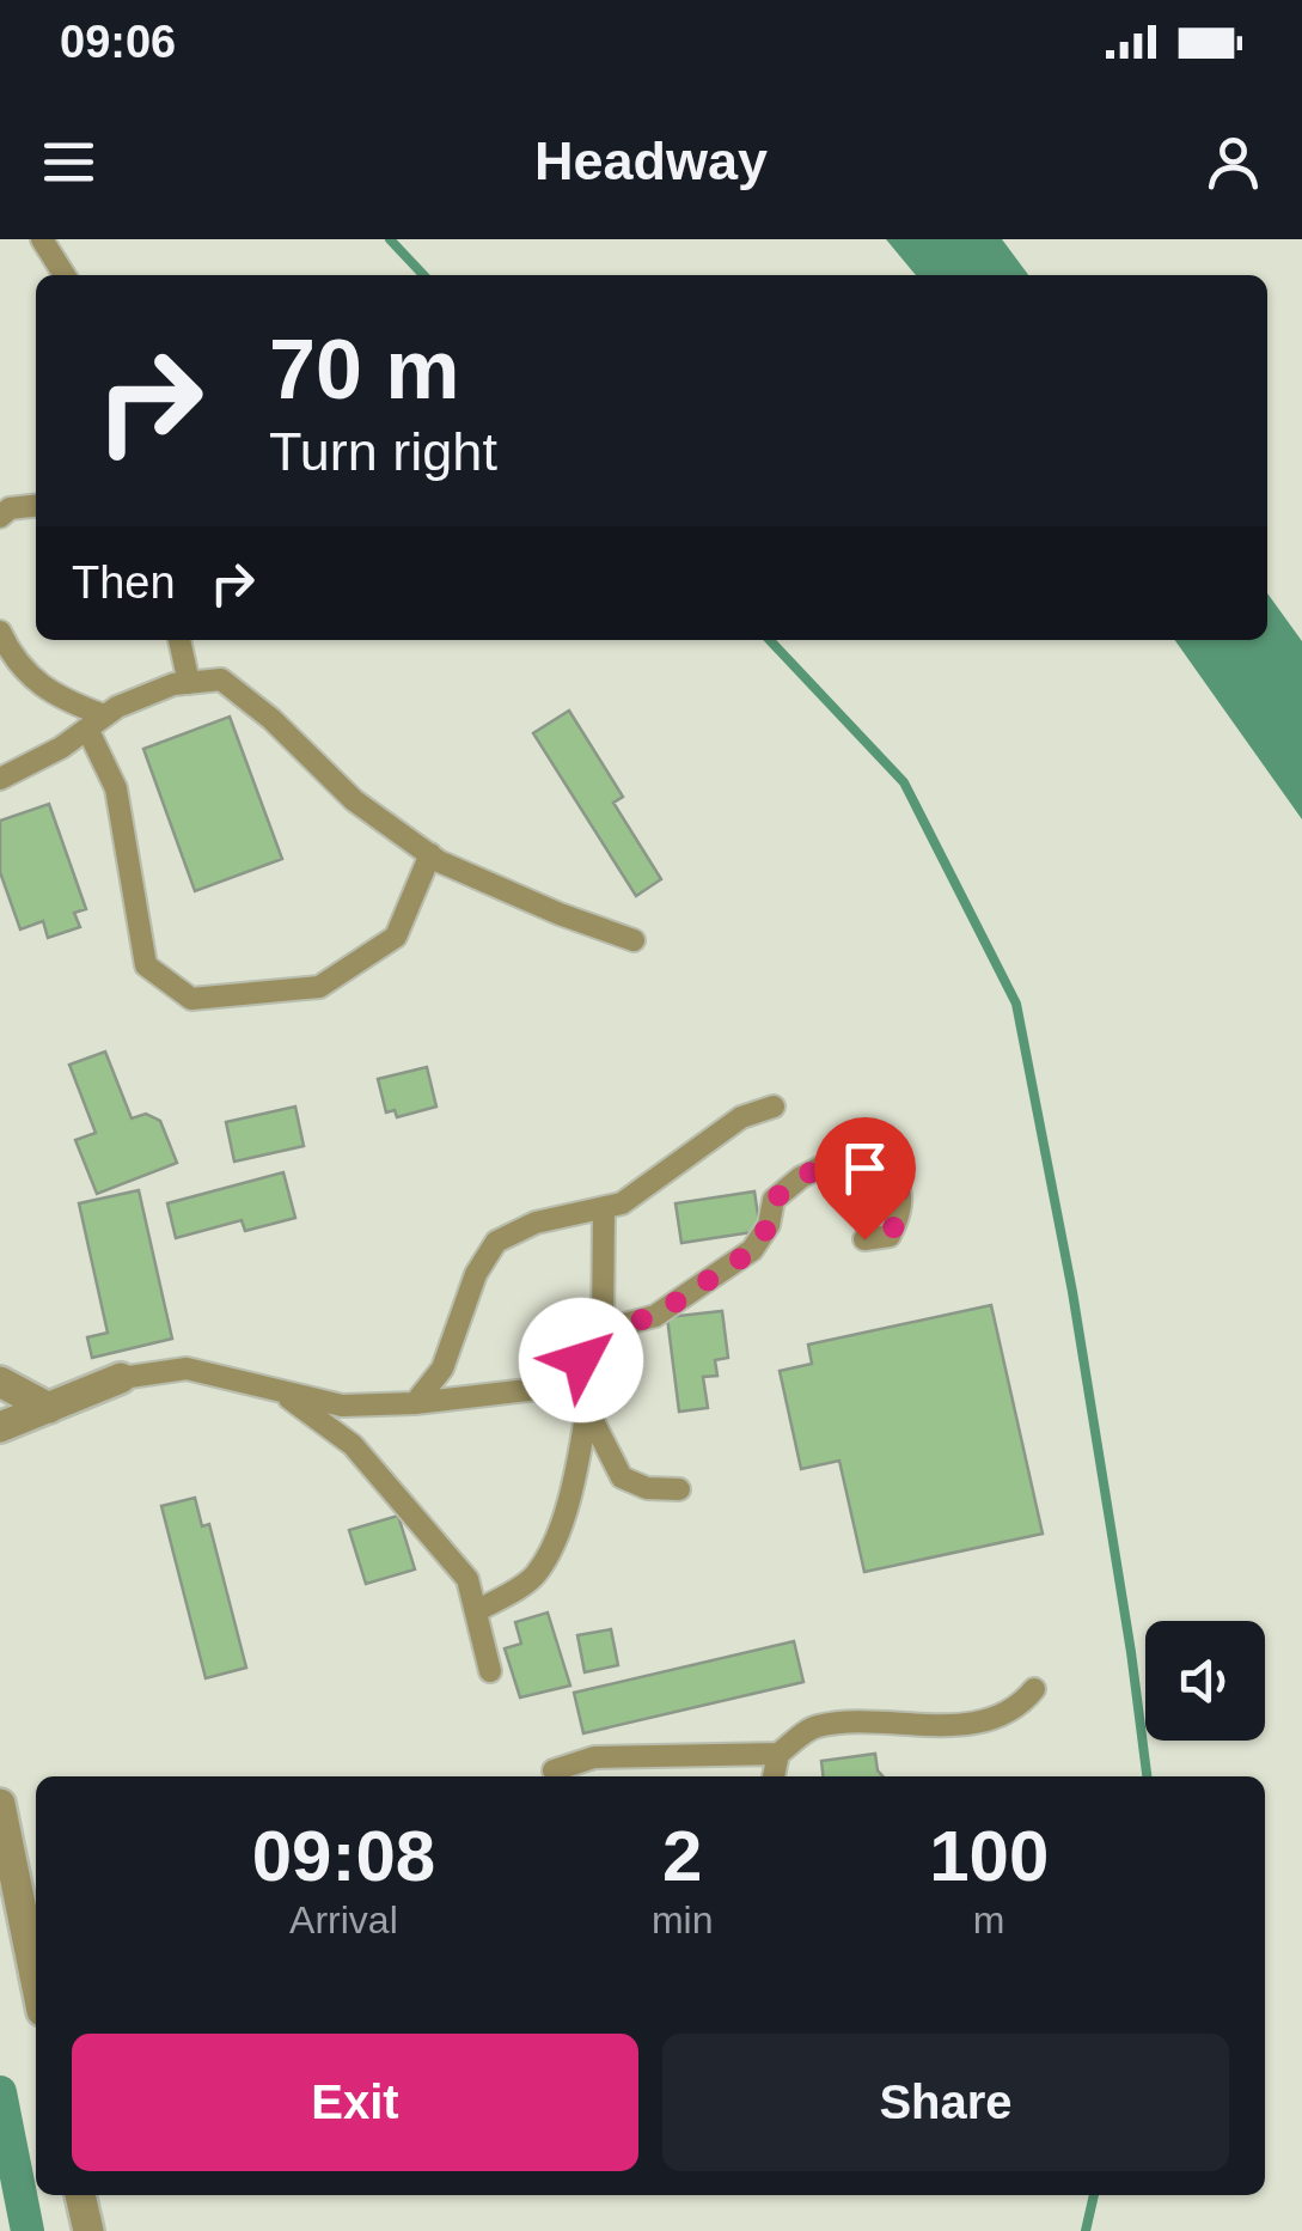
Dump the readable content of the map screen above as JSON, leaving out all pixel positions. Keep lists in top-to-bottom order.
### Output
{
  "page": {
    "status": "09:06",
    "header": "Headway",
    "turn": ["70 m", "Turn right"],
    "then": "Then",
    "eta": [
      "09:08",
      "Arrival",
      "2",
      "min",
      "100",
      "m"
    ],
    "buttons": ["Exit", "Share"]
  }
}
